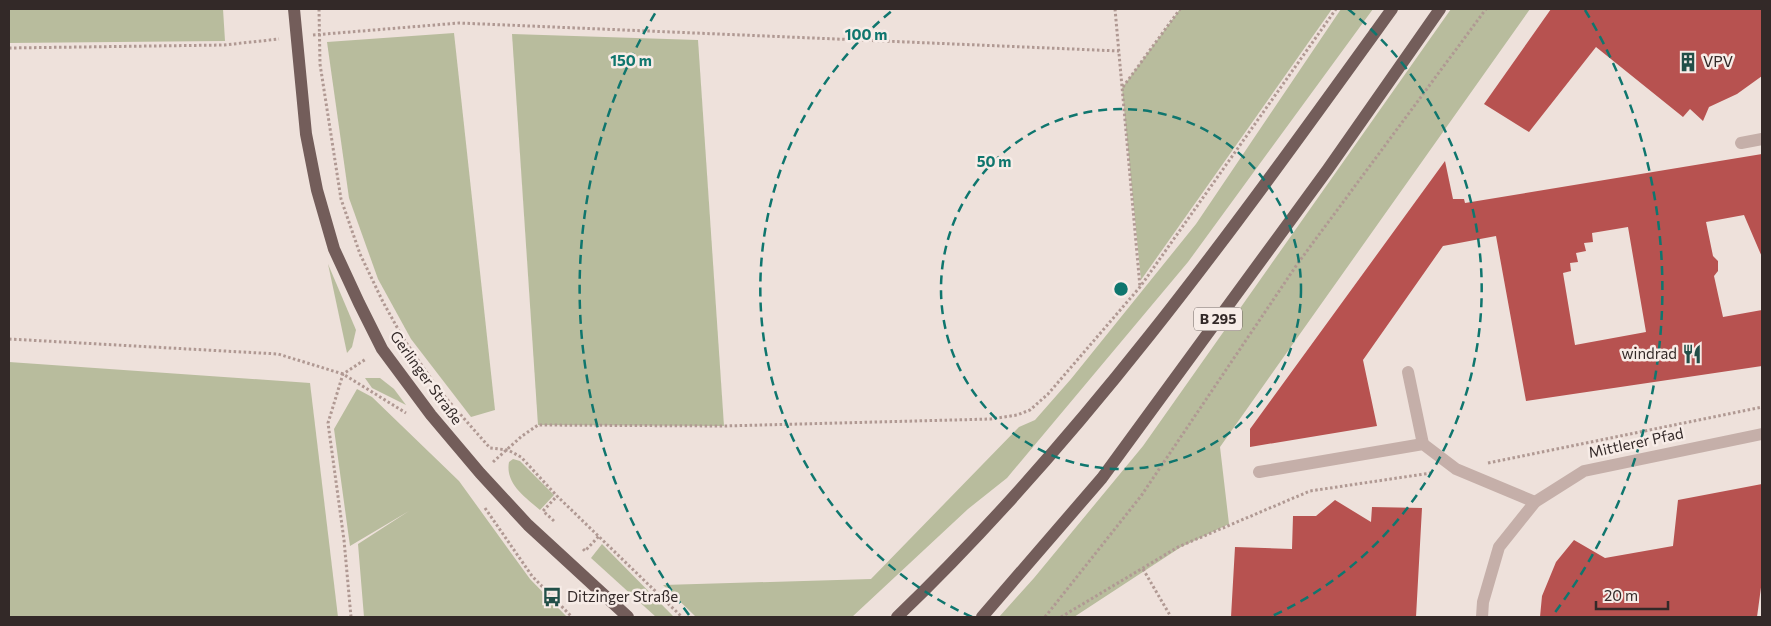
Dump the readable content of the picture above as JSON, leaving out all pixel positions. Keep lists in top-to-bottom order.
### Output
{
  "streets": {
    "main road": ["B 295", "Gerlinger Straße"],
    "street": ["Mittlerer Pfad"]
  },
  "places": {
    "building": ["VPV"],
    "restaurant": ["windrad"],
    "bus stop": ["Ditzinger Straße"]
  },
  "scale_bar": "20 m",
  "rings": ["100 m", "150 m", "50 m"]
}
